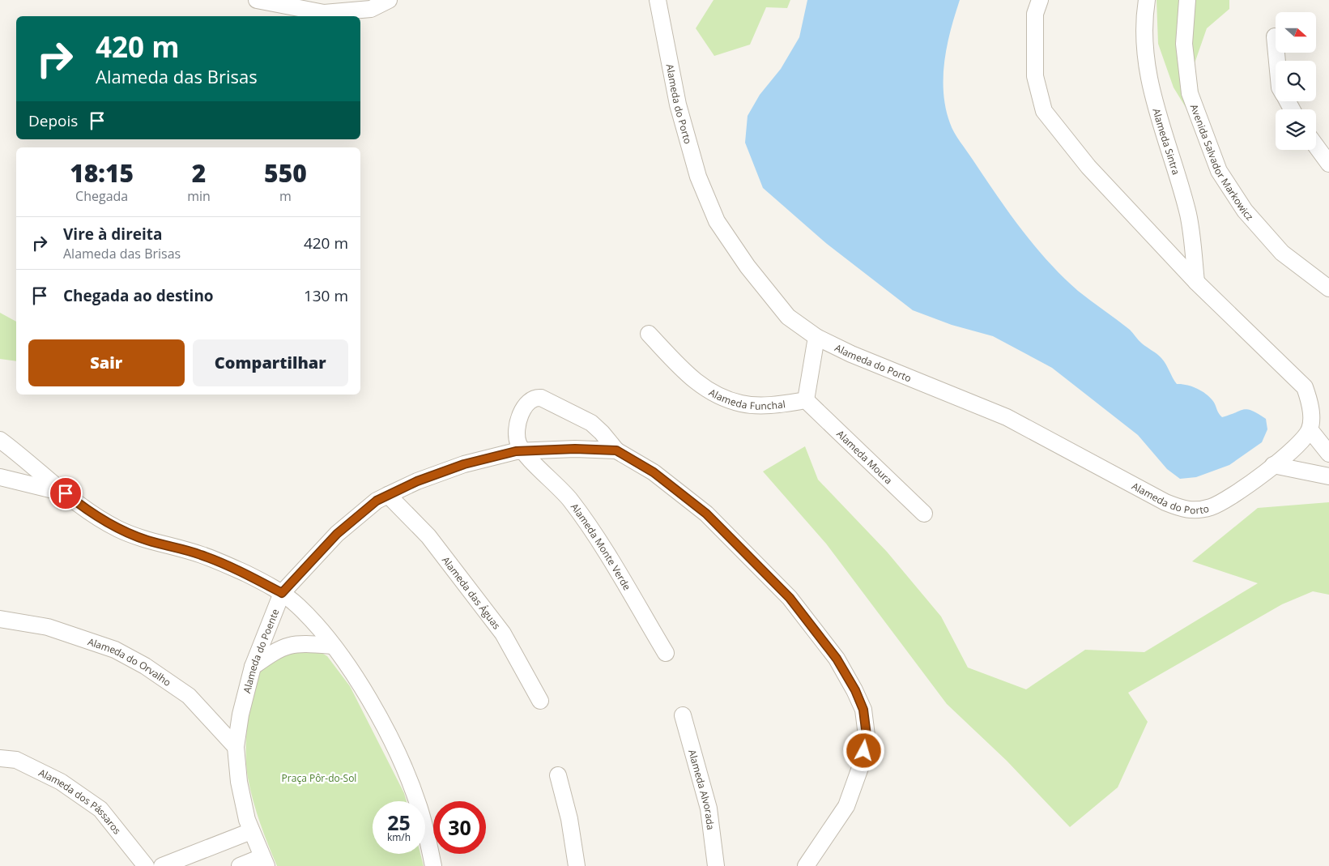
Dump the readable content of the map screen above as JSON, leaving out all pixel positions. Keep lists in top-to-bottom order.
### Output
{
  "streets": {
    "street": [
      "Alameda do Porto",
      "Alameda Sintra",
      "Avenida Salvador Markowicz",
      "Alameda Funchal",
      "Alameda Moura",
      "Alameda Monte Verde",
      "Alameda das Águas",
      "Alameda do Poente",
      "Alameda do Orvalho",
      "Alameda Alvorada",
      "Alameda dos Pássaros"
    ]
  },
  "crossings": [
    ["Alameda Funchal", "Alameda Moura"],
    ["Alameda Monte Verde", "Alameda do Poente"],
    ["Alameda das Águas", "Alameda do Poente"],
    ["Alameda do Poente", "Alameda do Orvalho"]
  ],
  "parks": ["Praça Pôr-do-Sol"],
  "north": "right",
  "page": {
    "turn": ["420 m", "Alameda das Brisas"],
    "then": "Depois",
    "eta": [
      "18:15",
      "Chegada",
      "2",
      "min",
      "550",
      "m"
    ],
    "list": [
      {
        "name": "Vire à direita",
        "note": "Alameda das Brisas",
        "value": "420 m"
      },
      {
        "name": "Chegada ao destino",
        "value": "130 m"
      }
    ],
    "buttons": ["Sair", "Compartilhar"],
    "speed": "25 km/h",
    "limit": "30"
  }
}
